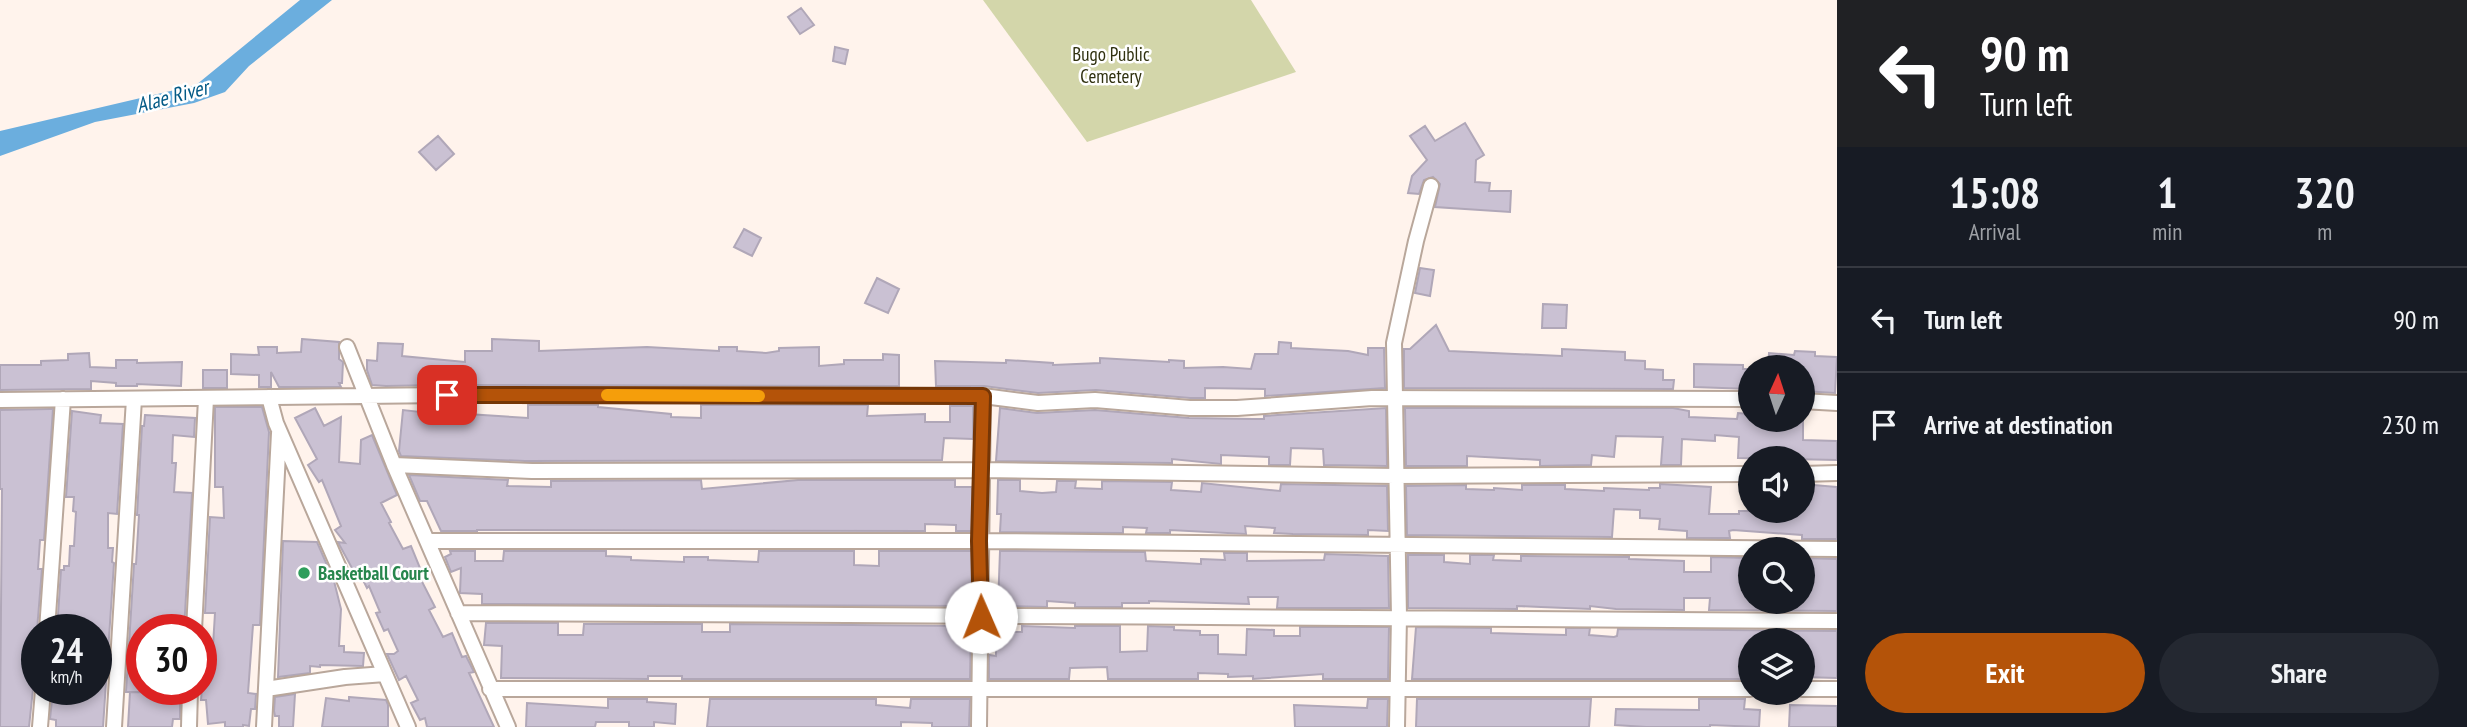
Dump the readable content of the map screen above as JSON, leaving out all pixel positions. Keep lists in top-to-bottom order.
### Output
{
  "water": ["Alae River"],
  "parks": ["Bugo Public Cemetery"],
  "places": ["Basketball Court"],
  "north": "top",
  "page": {
    "turn": ["90 m", "Turn left"],
    "eta": [
      "15:08",
      "Arrival",
      "1",
      "min",
      "320",
      "m"
    ],
    "list": [
      {
        "name": "Turn left",
        "value": "90 m"
      },
      {
        "name": "Arrive at destination",
        "value": "230 m"
      }
    ],
    "speed": "24 km/h",
    "limit": "30",
    "buttons": ["Exit", "Share"]
  }
}
